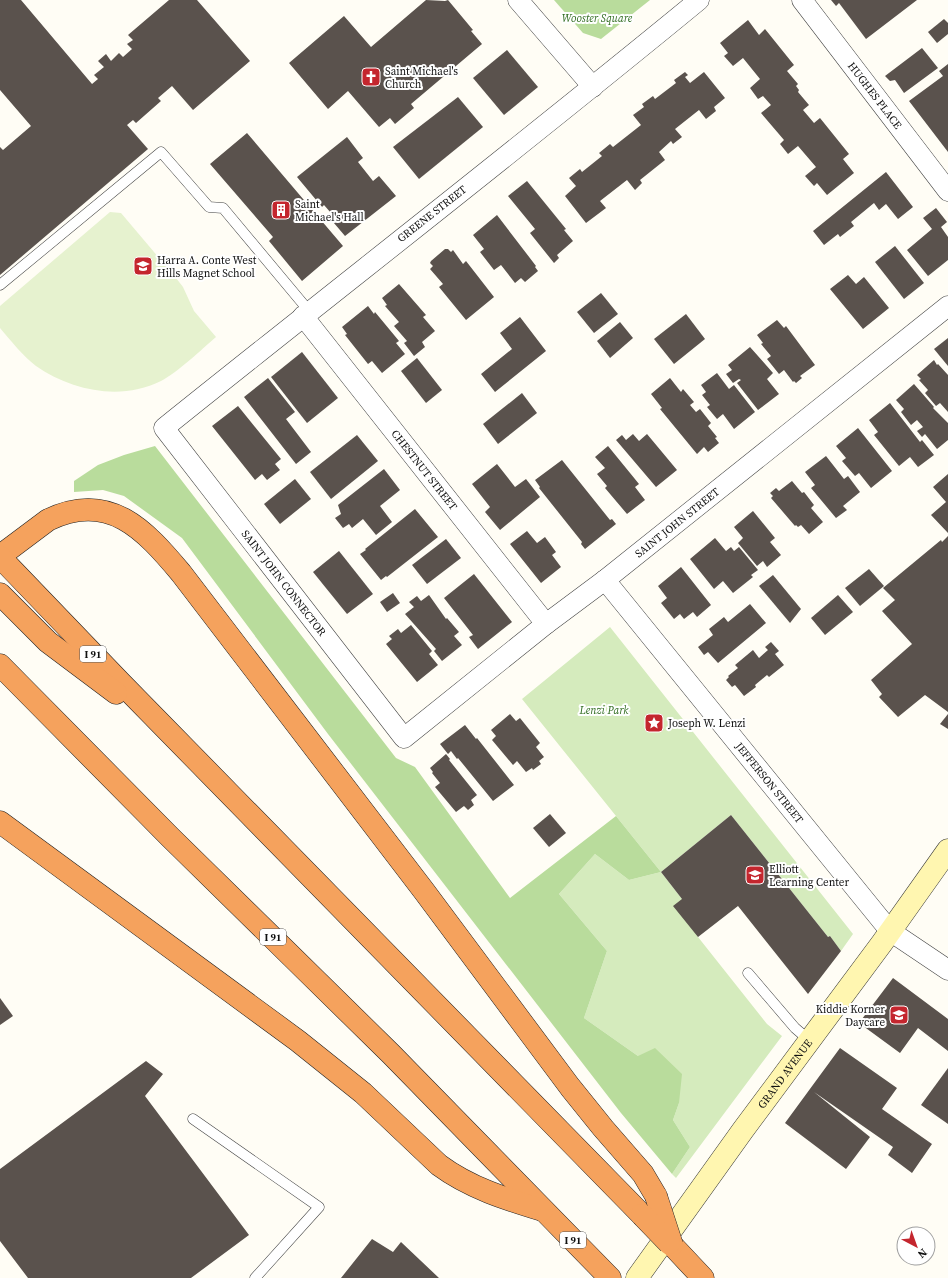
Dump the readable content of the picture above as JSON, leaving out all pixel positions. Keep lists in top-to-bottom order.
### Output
{
  "streets": {
    "highway": ["I 91"],
    "main road": ["GRAND AVENUE"],
    "street": [
      "HUGHES PLACE",
      "GREENE STREET",
      "CHESTNUT STREET",
      "SAINT JOHN STREET",
      "SAINT JOHN CONNECTOR",
      "JEFFERSON STREET"
    ]
  },
  "crossings": [
    ["GREENE STREET", "CHESTNUT STREET"],
    ["GREENE STREET", "SAINT JOHN CONNECTOR"],
    ["CHESTNUT STREET", "SAINT JOHN STREET"],
    ["SAINT JOHN STREET", "SAINT JOHN CONNECTOR"],
    ["SAINT JOHN STREET", "JEFFERSON STREET"],
    ["JEFFERSON STREET", "GRAND AVENUE"]
  ],
  "parks": ["Wooster Square", "Lenzi Park"],
  "places": {
    "church": ["Saint Michael's Church"],
    "building": ["Saint Michael's Hall"],
    "school or university": ["Harra A. Conte West Hills Magnet School", "Elliott Learning Center", "Kiddie Korner Daycare"],
    "place": ["Joseph W. Lenzi"]
  },
  "north": "bottom right"
}
